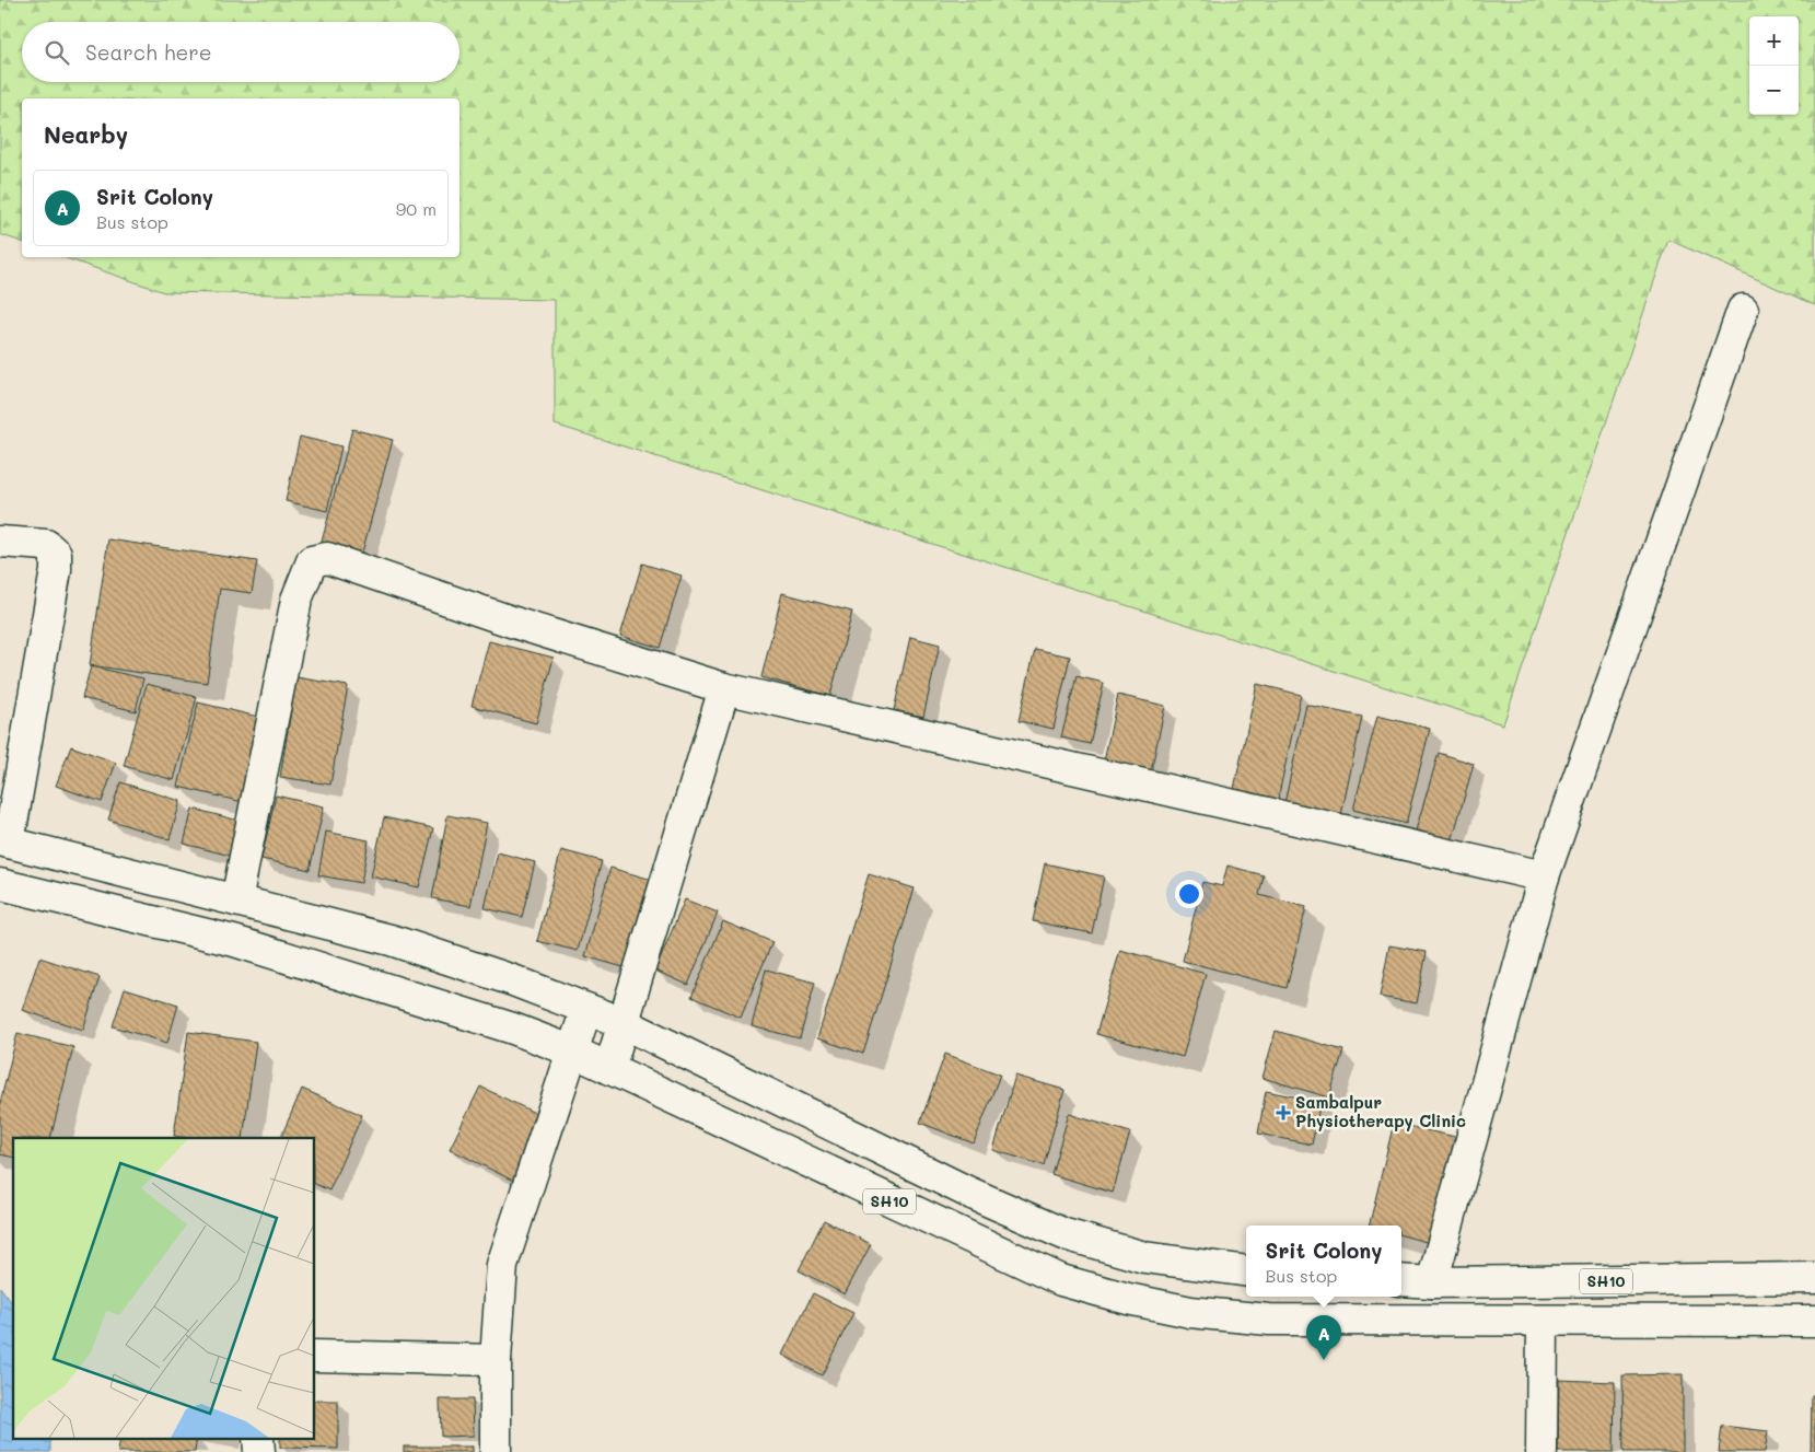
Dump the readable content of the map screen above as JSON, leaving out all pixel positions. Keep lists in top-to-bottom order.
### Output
{
  "streets": {
    "street": ["SH10"]
  },
  "places": {
    "health": ["Sambalpur Physiotherapy Clinic"]
  },
  "page": {
    "map_buttons": ["+", "−"],
    "search": "Search here",
    "heading": "Nearby",
    "list": [
      {
        "mark": "A",
        "name": "Srit Colony",
        "note": "Bus stop",
        "value": "90 m"
      }
    ],
    "popup": ["Srit Colony", "Bus stop"],
    "pins": "A"
  }
}
